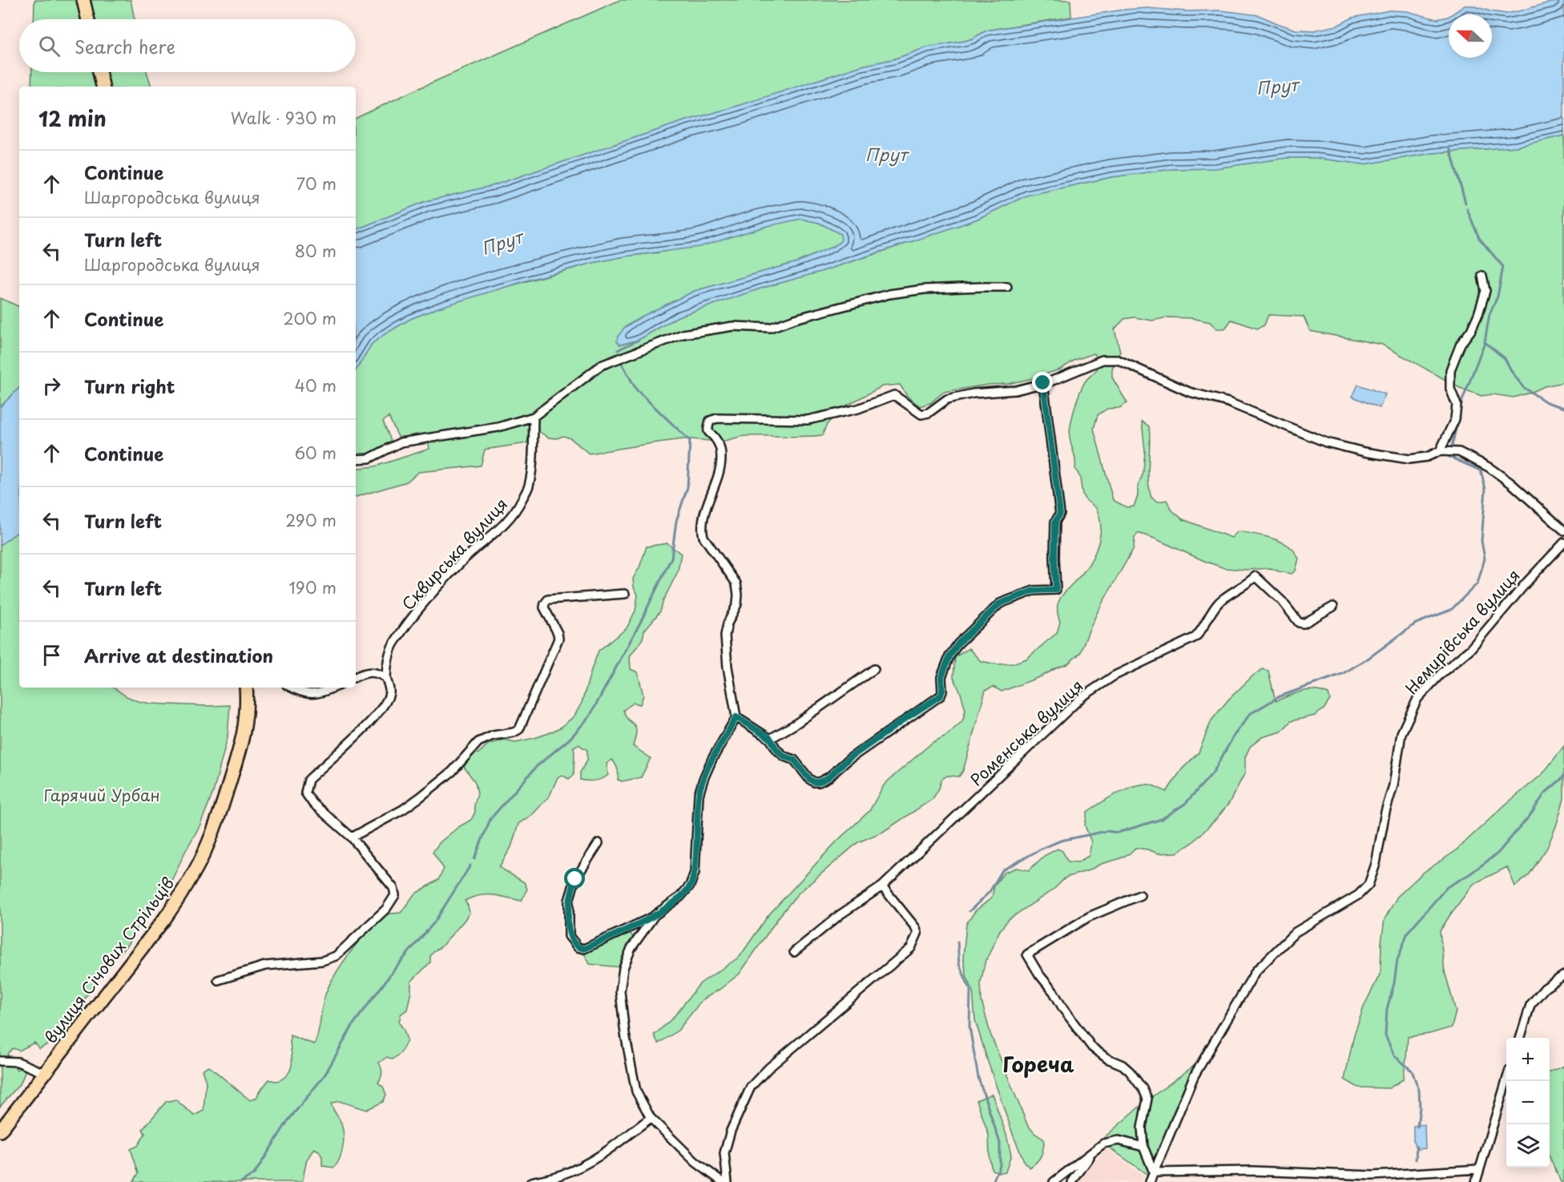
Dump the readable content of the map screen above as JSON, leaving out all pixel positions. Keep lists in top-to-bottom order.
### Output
{
  "streets": {
    "main road": ["вулиця Січових Стрільців"],
    "street": ["Сквирська вулиця", "Немирівська вулиця", "Роменська вулиця"]
  },
  "districts": ["Гореча"],
  "water": ["Прут"],
  "parks": ["Гарячий Урбан"],
  "north": "left",
  "page": {
    "search": "Search here",
    "heading": ["12 min", "Walk · 930 m"],
    "list": [
      ["Continue", "Шаргородська вулиця", "70 m"],
      ["Turn left", "Шаргородська вулиця", "80 m"],
      ["Continue", "200 m"],
      ["Turn right", "40 m"],
      ["Continue", "60 m"],
      ["Turn left", "290 m"],
      ["Turn left", "190 m"],
      "Arrive at destination"
    ],
    "map_buttons": ["+", "−"]
  }
}
